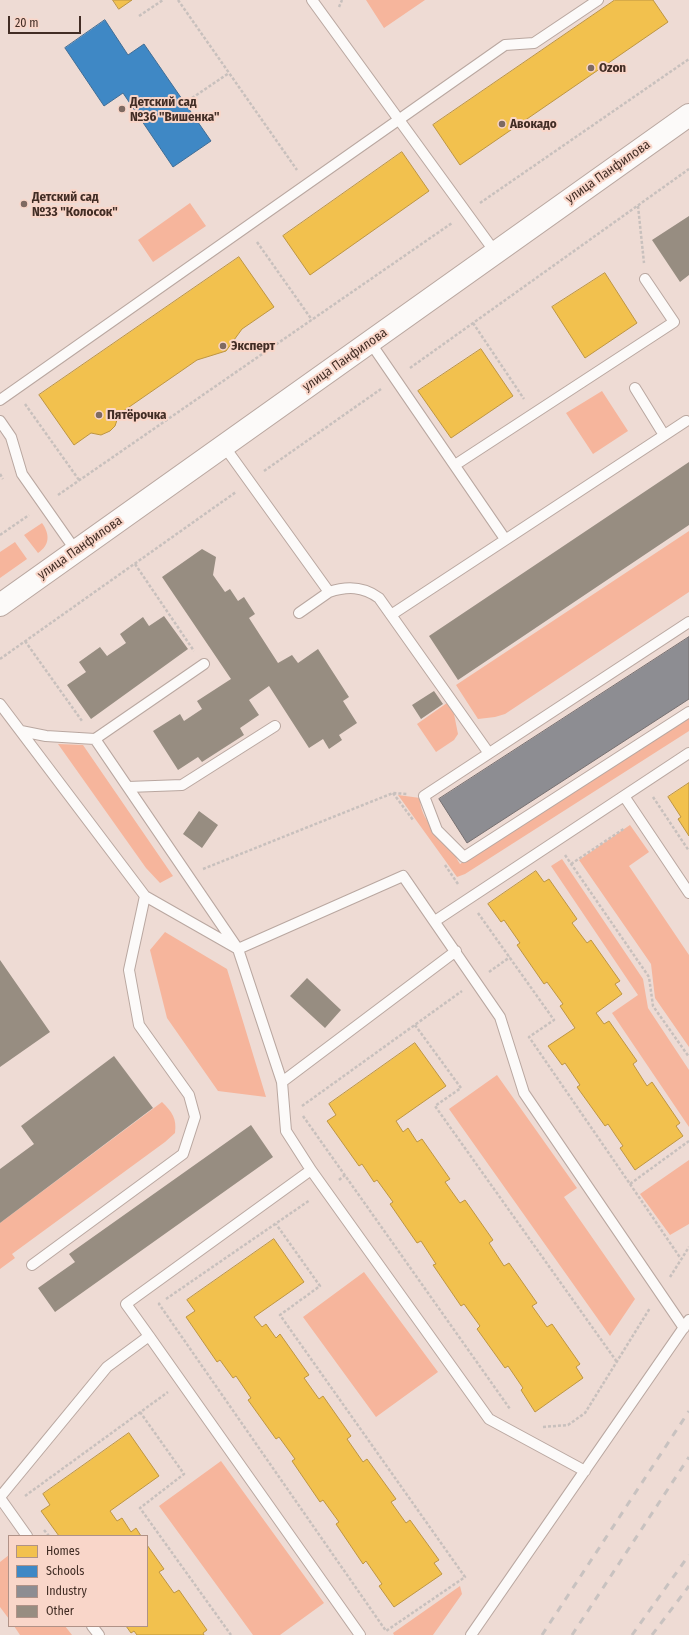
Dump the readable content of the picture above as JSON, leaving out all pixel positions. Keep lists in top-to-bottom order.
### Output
{
  "streets": {
    "main road": ["улица Панфилова"]
  },
  "places": [
    "Ozon",
    "Детский сад №36 \"Вишенка\"",
    "Авокадо",
    "Детский сад №33 \"Колосок\"",
    "Эксперт",
    "Пятёрочка"
  ],
  "legend": [
    "Homes",
    "Schools",
    "Industry",
    "Other"
  ],
  "scale_bar": "20 m"
}
